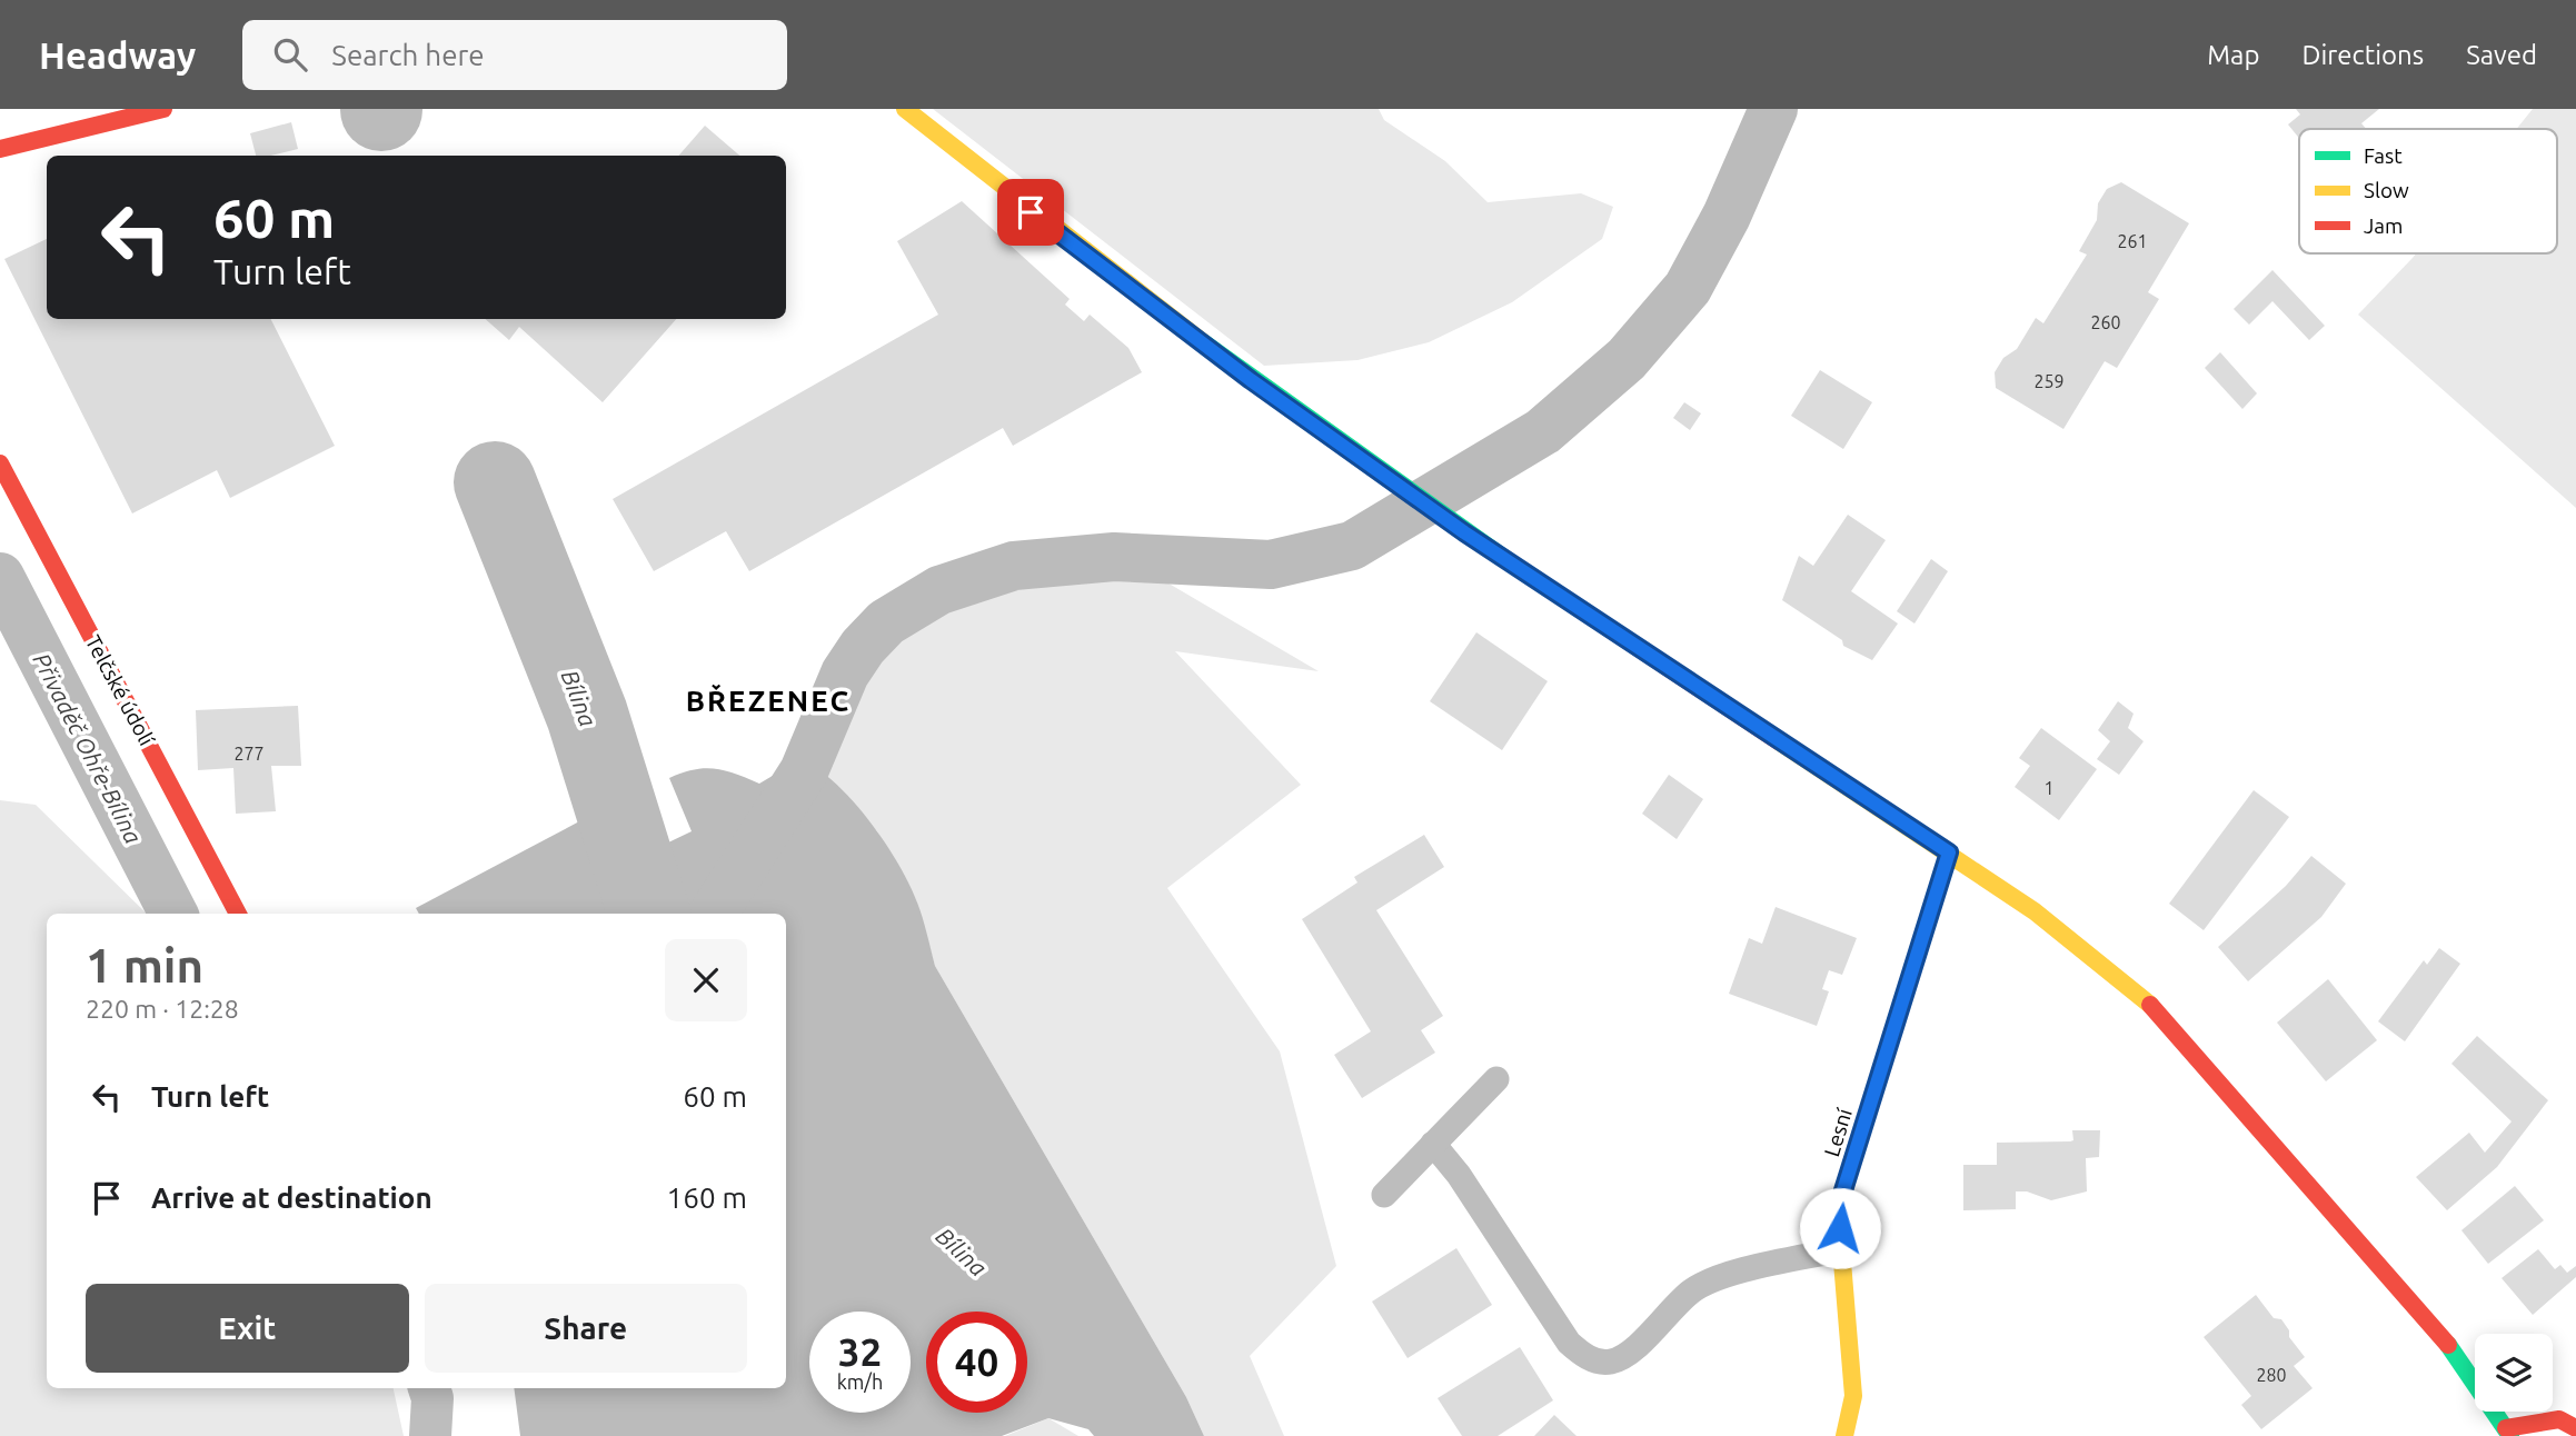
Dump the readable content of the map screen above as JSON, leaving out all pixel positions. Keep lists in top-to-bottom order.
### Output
{
  "streets": {
    "street": ["Telčské údolí", "Lesní"]
  },
  "districts": ["BŘEZENEC"],
  "water": ["Bílina", "Přivaděč Ohře-Bílina"],
  "house_numbers": [
    "261",
    "260",
    "259",
    "277",
    "1",
    "280"
  ],
  "legend": ["Fast", "Slow", "Jam"],
  "page": {
    "header": "Headway",
    "search": "Search here",
    "nav": ["Map", "Directions", "Saved"],
    "turn": ["60 m", "Turn left"],
    "heading": ["1 min", "220 m · 12:28"],
    "list": [
      {
        "name": "Turn left",
        "value": "60 m"
      },
      {
        "name": "Arrive at destination",
        "value": "160 m"
      }
    ],
    "buttons": ["Exit", "Share"],
    "speed": "32 km/h",
    "limit": "40"
  }
}
